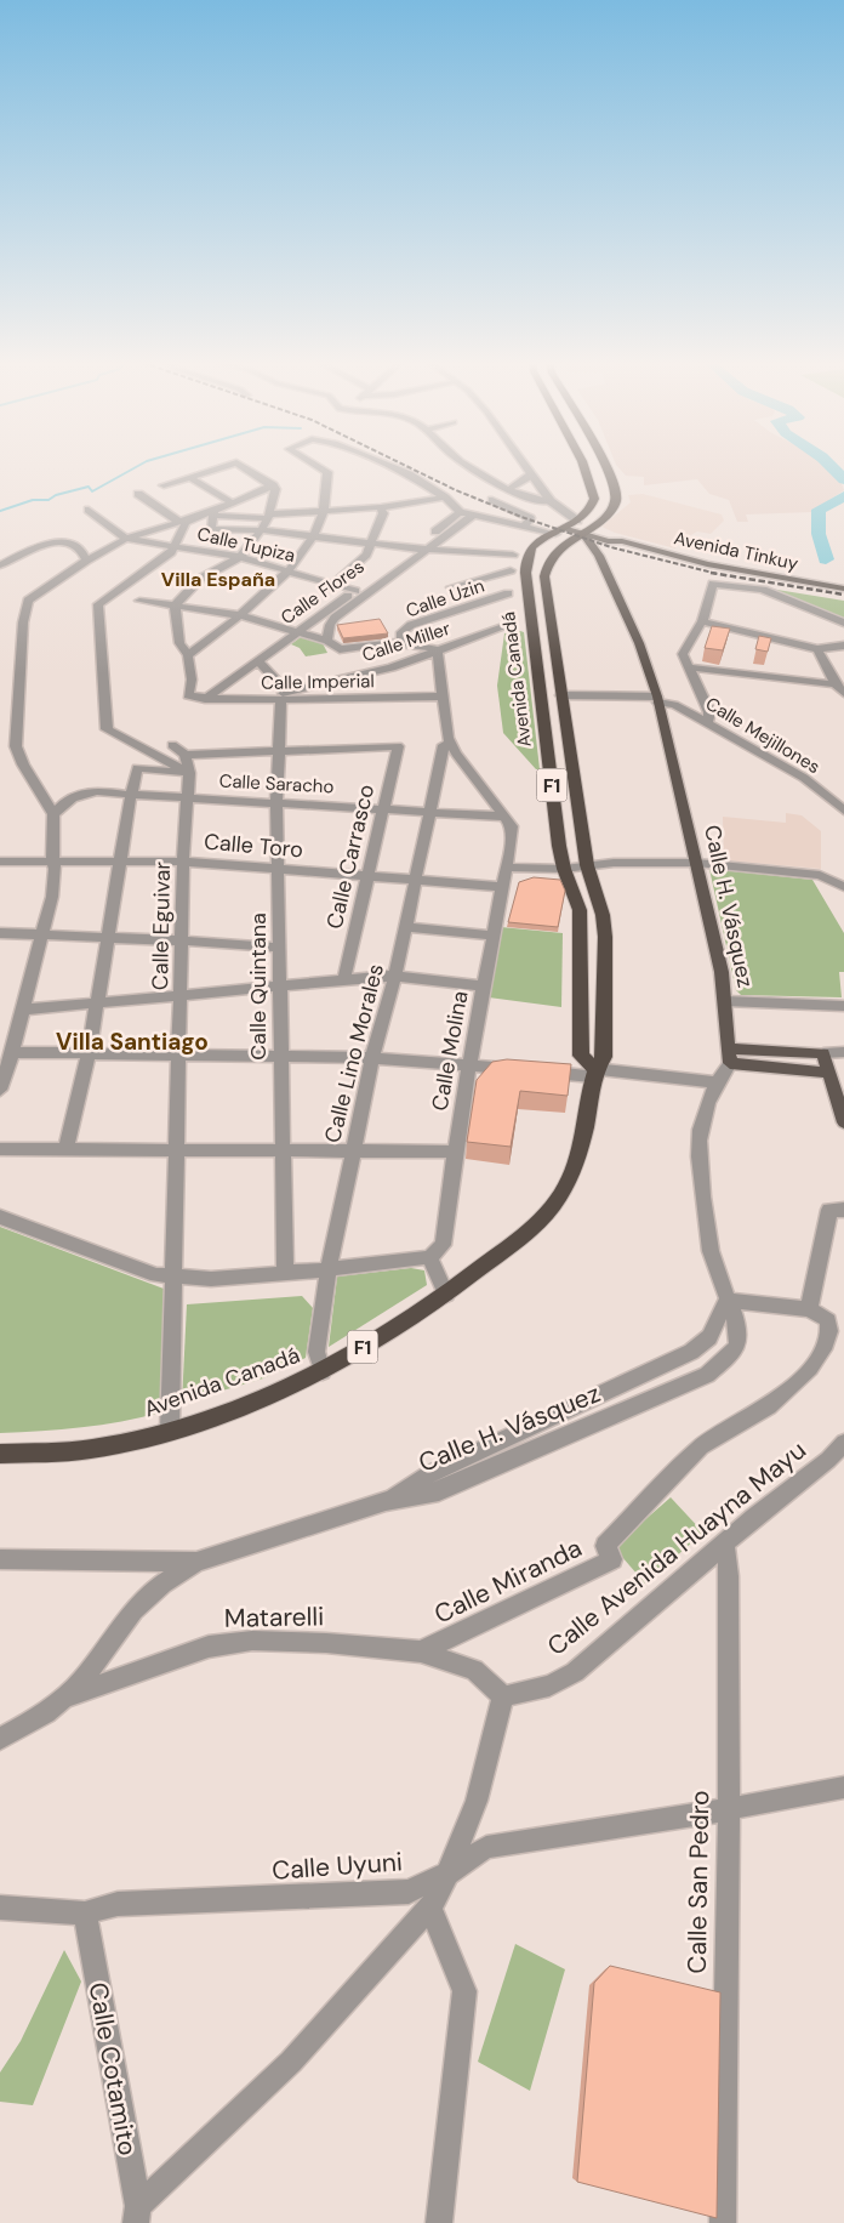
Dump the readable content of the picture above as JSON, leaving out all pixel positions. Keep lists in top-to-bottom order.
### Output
{
  "streets": {
    "highway": ["Avenida Canadá", "F1"],
    "main road": ["Avenida Tinkuy", "Calle H. Vásquez"],
    "street": [
      "Calle Tupiza",
      "Calle Flores",
      "Calle Uzin",
      "Calle Miller",
      "Calle Imperial",
      "Calle Mejillones",
      "Calle Saracho",
      "Calle Toro",
      "Calle Carrasco",
      "Calle Eguivar",
      "Calle Quintana",
      "Calle Molina",
      "Calle Lino Morales",
      "Calle Avenida Huayna Mayu",
      "Calle Miranda",
      "Matarelli",
      "Calle Uyuni",
      "Calle San Pedro",
      "Calle Cotamito"
    ]
  },
  "crossings": [
    ["Calle Tupiza", "Calle Flores"],
    ["Avenida Tinkuy", "Avenida Canadá"],
    ["Avenida Tinkuy", "Calle H. Vásquez"],
    ["Calle Flores", "Calle Imperial"],
    ["Calle Miller", "Calle Imperial"],
    ["Calle Miller", "Calle Quintana"],
    ["Avenida Canadá", "Calle Mejillones"],
    ["Avenida Canadá", "Calle H. Vásquez"],
    ["Avenida Canadá", "Calle Eguivar"],
    ["Avenida Canadá", "Calle Lino Morales"],
    ["Calle Imperial", "Calle Quintana"],
    ["Calle Mejillones", "Calle H. Vásquez"],
    ["Calle Saracho", "Calle Carrasco"],
    ["Calle Saracho", "Calle Eguivar"],
    ["Calle Saracho", "Calle Quintana"],
    ["Calle Saracho", "Calle Molina"],
    ["Calle Saracho", "Calle Lino Morales"],
    ["Calle Toro", "Calle Carrasco"],
    ["Calle Toro", "Calle Eguivar"],
    ["Calle Toro", "Calle Quintana"],
    ["Calle Toro", "Calle Molina"],
    ["Calle Toro", "Calle Lino Morales"],
    ["Calle Carrasco", "Calle Quintana"],
    ["Calle Avenida Huayna Mayu", "Matarelli"],
    ["Calle Avenida Huayna Mayu", "Calle San Pedro"],
    ["Calle Miranda", "Matarelli"],
    ["Calle Uyuni", "Calle San Pedro"],
    ["Calle Uyuni", "Calle Cotamito"]
  ],
  "districts": ["Villa España", "Villa Santiago"]
}
